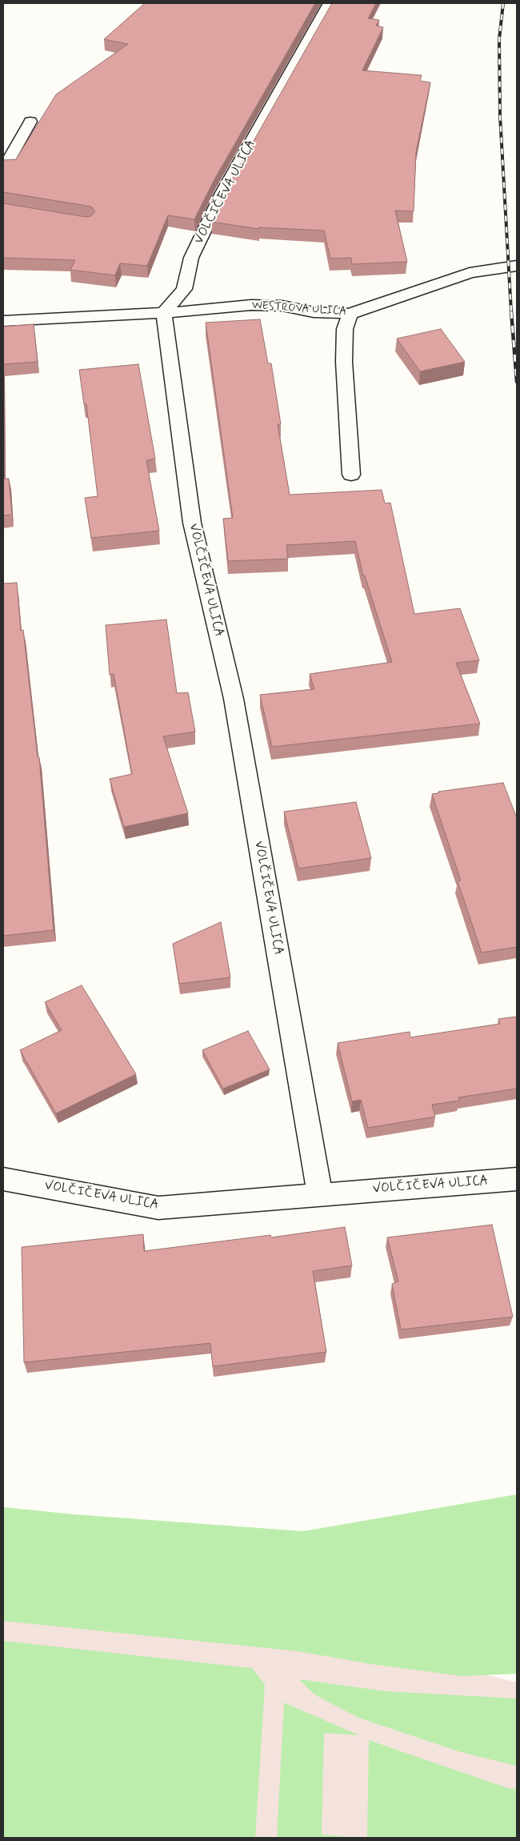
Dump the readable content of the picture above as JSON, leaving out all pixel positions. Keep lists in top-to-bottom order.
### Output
{
  "streets": {
    "street": ["VOLČIČEVA ULICA", "WESTROVA ULICA"]
  },
  "crossings": [
    ["VOLČIČEVA ULICA", "WESTROVA ULICA"]
  ]
}
